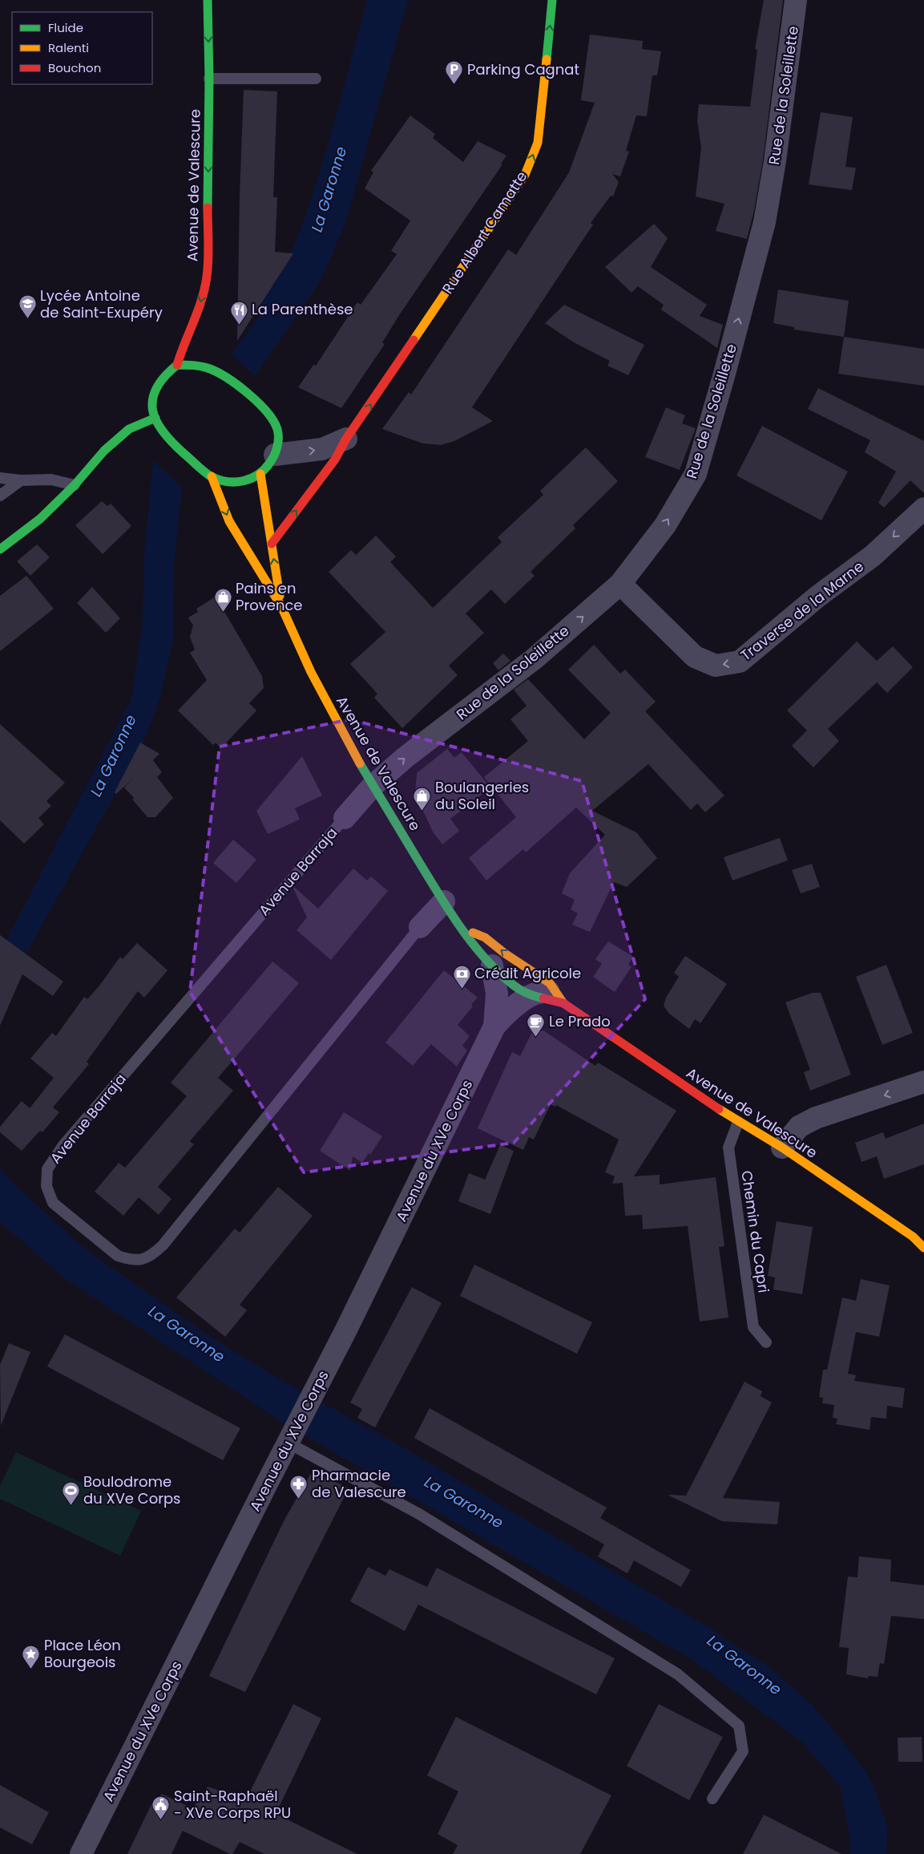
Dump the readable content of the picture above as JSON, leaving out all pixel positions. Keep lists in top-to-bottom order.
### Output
{
  "streets": {
    "main road": ["Avenue de Valescure", "Rue Albert Camatte"],
    "street": [
      "Rue de la Soleillette",
      "Traverse de la Marne",
      "Avenue Barraja",
      "Avenue du XVe Corps"
    ],
    "lane": ["Chemin du Capri"]
  },
  "crossings": [
    ["Rue de la Soleillette", "Avenue de Valescure"],
    ["Rue de la Soleillette", "Traverse de la Marne"],
    ["Rue de la Soleillette", "Avenue Barraja"],
    ["Avenue de Valescure", "Rue Albert Camatte"],
    ["Avenue de Valescure", "Avenue Barraja"],
    ["Avenue de Valescure", "Avenue du XVe Corps"],
    ["Avenue de Valescure", "Chemin du Capri"]
  ],
  "one_way": ["Rue de la Soleillette", "Rue Albert Camatte"],
  "water": ["La Garonne"],
  "places": {
    "parking": ["Parking Cagnat"],
    "school or university": ["Lycée Antoine de Saint-Exupéry"],
    "restaurant": ["La Parenthèse"],
    "shop": ["Pains en Provence", "Boulangeries du Soleil"],
    "bank": ["Crédit Agricole"],
    "cafe": ["Le Prado"],
    "pharmacy": ["Pharmacie de Valescure"],
    "sports": ["Boulodrome du XVe Corps"],
    "place": ["Place Léon Bourgeois"],
    "public building": ["Saint-Raphaël - XVe Corps RPU"]
  },
  "legend": ["Fluide", "Ralenti", "Bouchon"]
}
